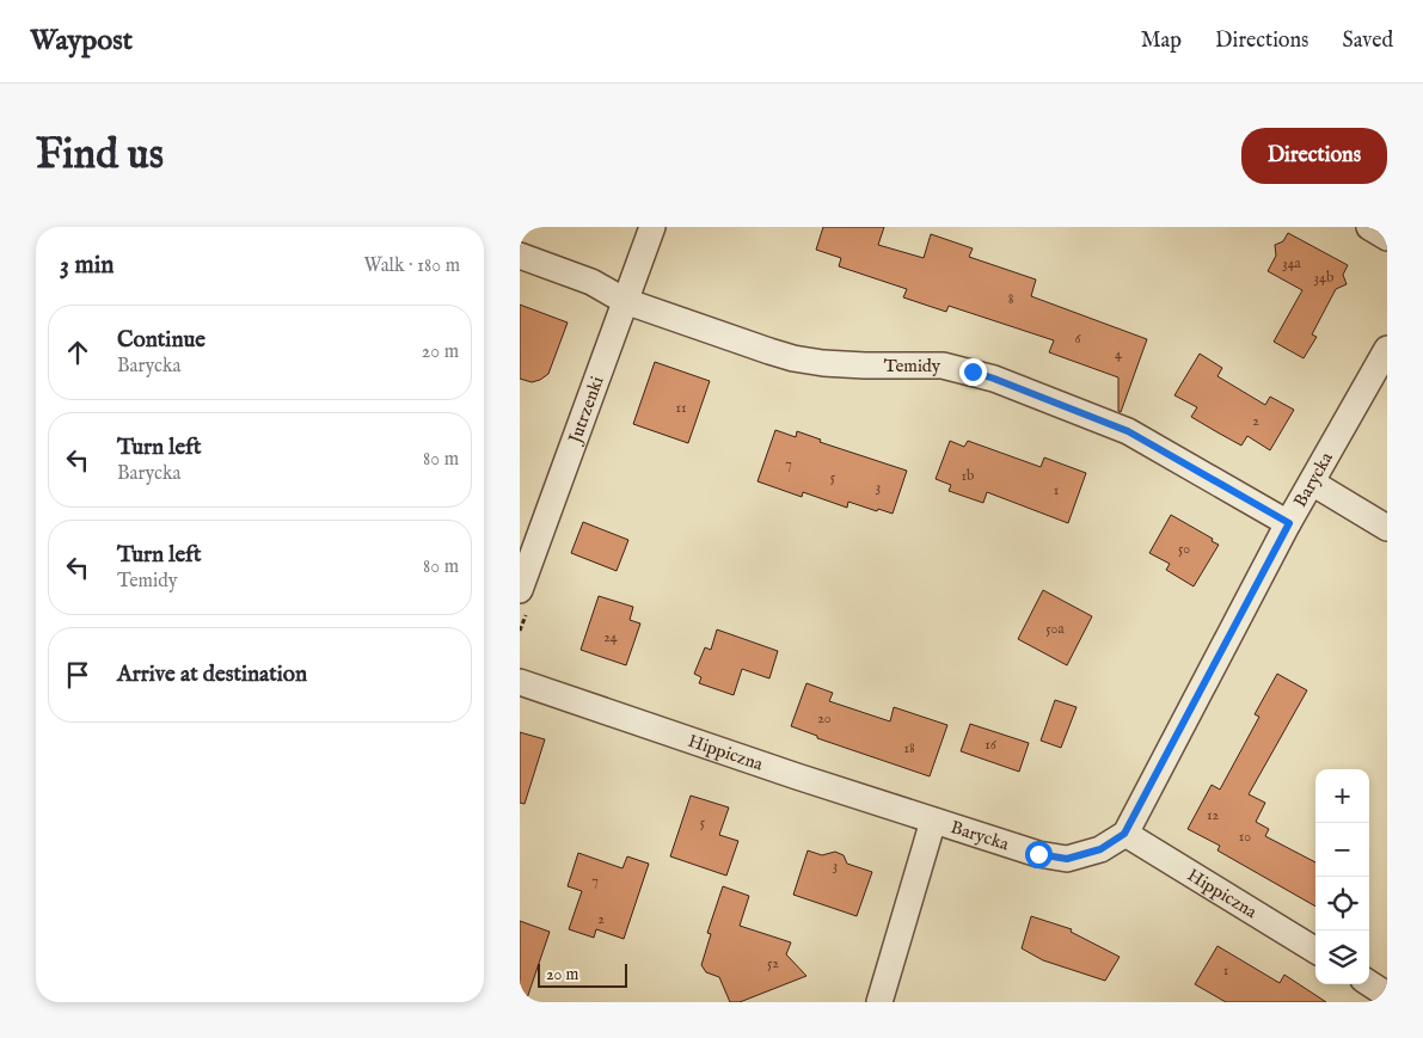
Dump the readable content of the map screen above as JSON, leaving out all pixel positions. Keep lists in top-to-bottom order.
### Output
{
  "streets": {
    "street": [
      "Temidy",
      "Jutrzenki",
      "Barycka",
      "Hippiczna"
    ]
  },
  "crossings": [
    ["Temidy", "Jutrzenki"],
    ["Temidy", "Barycka"],
    ["Barycka", "Hippiczna"]
  ],
  "house_numbers": [
    "34a",
    "34b",
    "8",
    "6",
    "4",
    "11",
    "2",
    "7",
    "1b",
    "5",
    "3",
    "1",
    "50",
    "50a",
    "24",
    "20",
    "16",
    "18",
    "12",
    "5",
    "10",
    "3",
    "7",
    "2",
    "52",
    "1"
  ],
  "scale_bar": "20 m",
  "page": {
    "header": "Waypost",
    "nav": ["Map", "Directions", "Saved"],
    "buttons": "Directions",
    "title": "Find us",
    "heading": ["3 min", "Walk · 180 m"],
    "list": [
      ["Continue", "Barycka", "20 m"],
      ["Turn left", "Barycka", "80 m"],
      ["Turn left", "Temidy", "80 m"],
      "Arrive at destination"
    ],
    "map_buttons": ["+", "−"],
    "scale": "20 m"
  }
}
